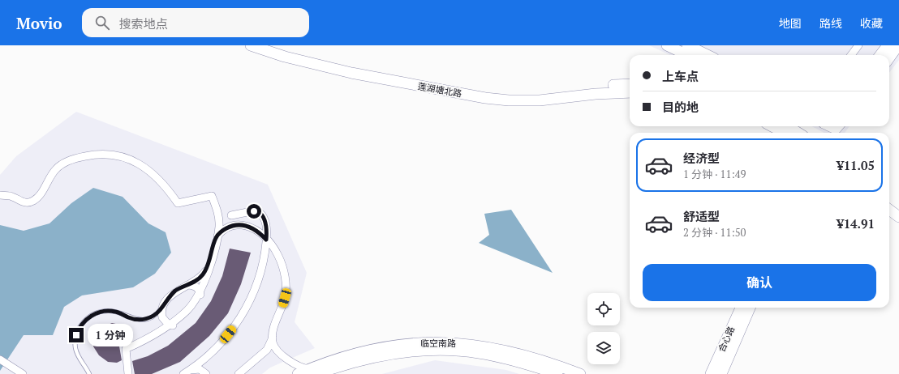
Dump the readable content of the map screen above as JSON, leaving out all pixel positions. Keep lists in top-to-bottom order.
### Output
{
  "streets": {
    "main road": ["莲湖塘北路", "合心路", "临空南路"]
  },
  "page": {
    "header": "Movio",
    "search": "搜索地点",
    "nav": ["地图", "路线", "收藏"],
    "banner": ["上车点", "目的地"],
    "list": [
      {
        "name": "经济型",
        "note": "1 分钟 · 11:49",
        "value": "¥11.05"
      },
      {
        "name": "舒适型",
        "note": "2 分钟 · 11:50",
        "value": "¥14.91"
      }
    ],
    "buttons": "确认",
    "bubble": "1 分钟"
  }
}
